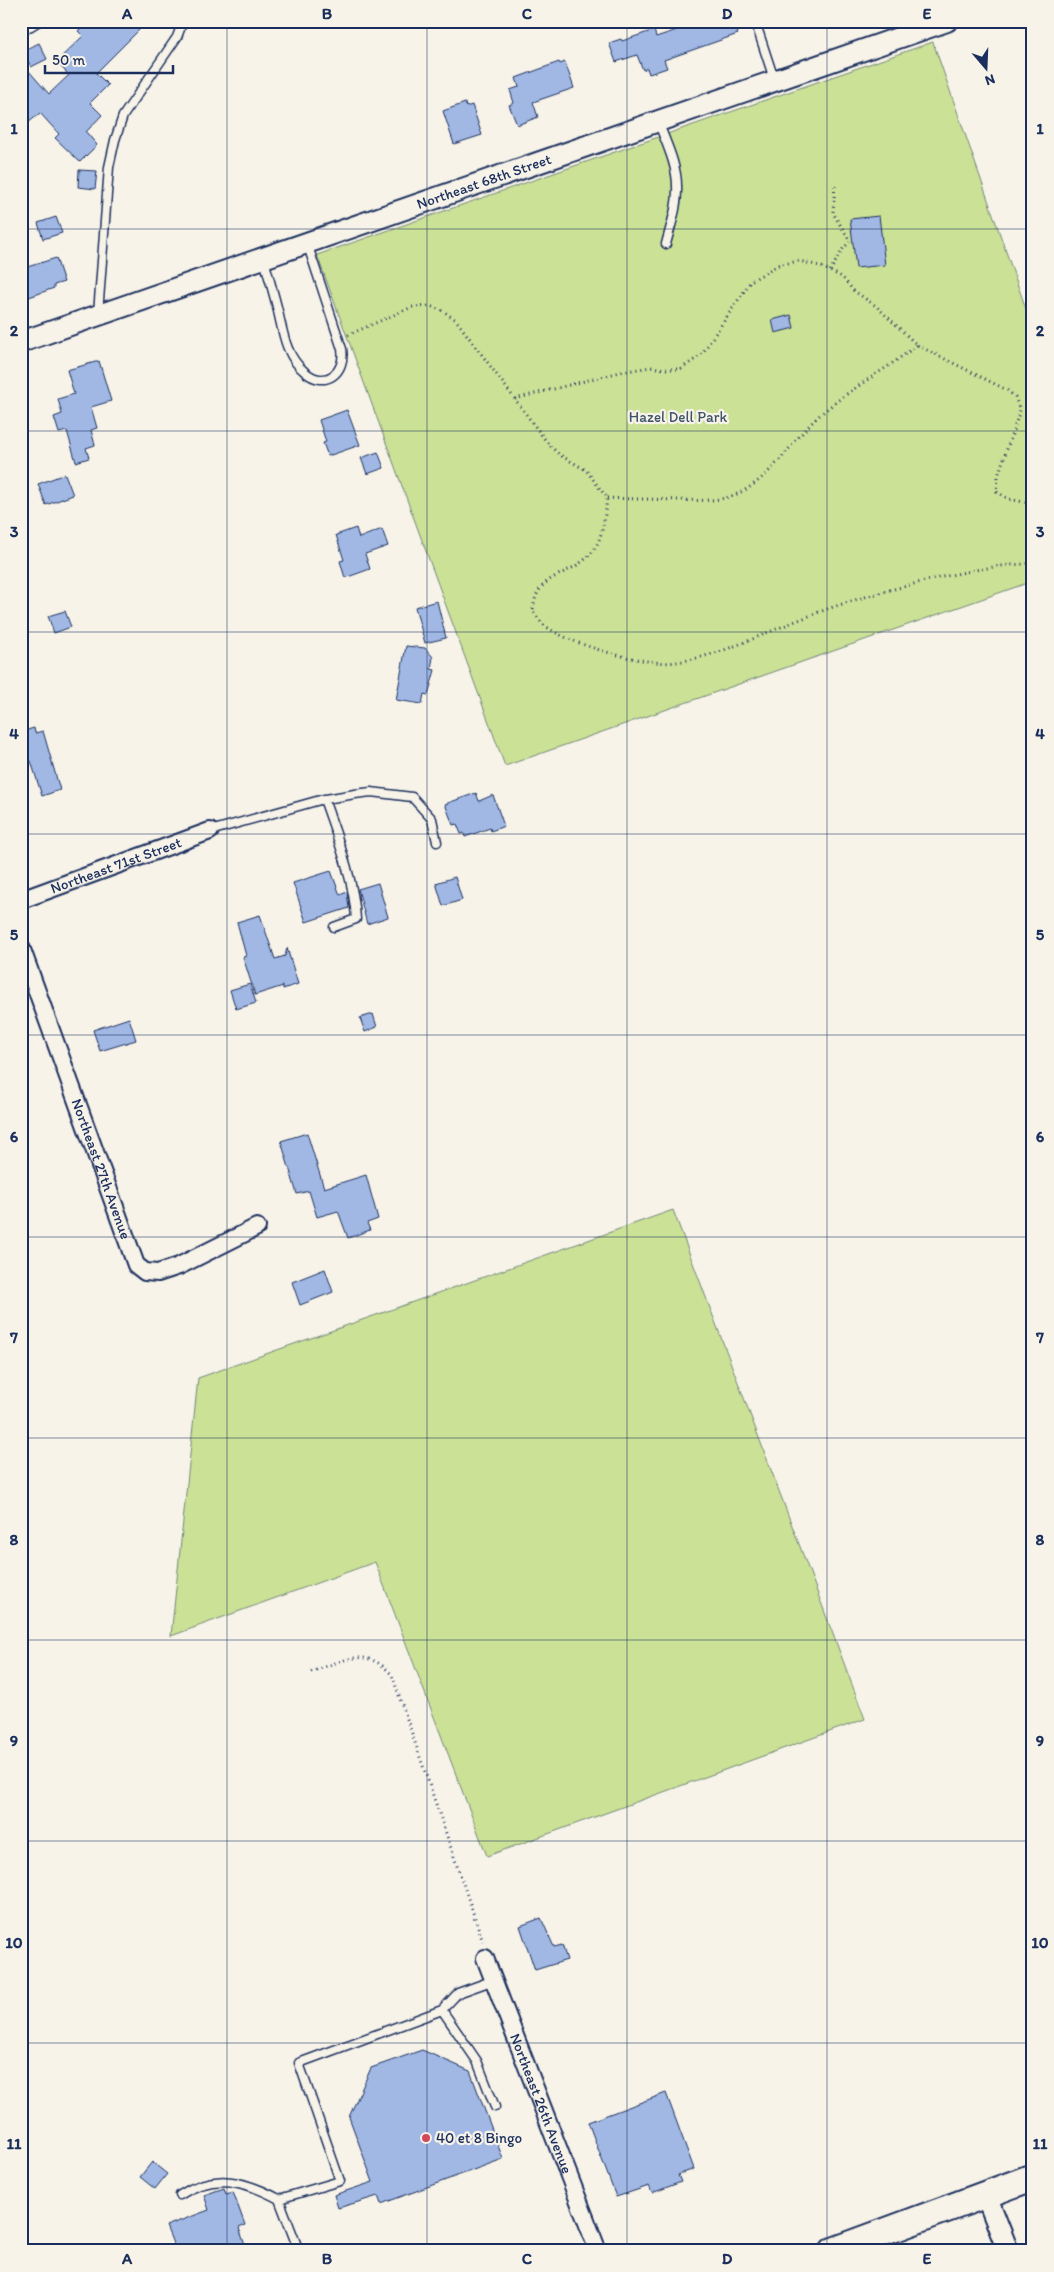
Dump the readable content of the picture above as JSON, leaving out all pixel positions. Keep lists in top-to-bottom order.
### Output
{
  "streets": {
    "street": [
      "Northeast 68th Street",
      "Northeast 71st Street",
      "Northeast 27th Avenue",
      "Northeast 26th Avenue"
    ]
  },
  "parks": ["Hazel Dell Park"],
  "places": ["40 et 8 Bingo"],
  "scale_bar": "50 m",
  "north": "bottom",
  "grid": {
    "columns": [
      "A",
      "B",
      "C",
      "D",
      "E"
    ],
    "rows": [
      "1",
      "2",
      "3",
      "4",
      "5",
      "6",
      "7",
      "8",
      "9",
      "10",
      "11"
    ]
  }
}
